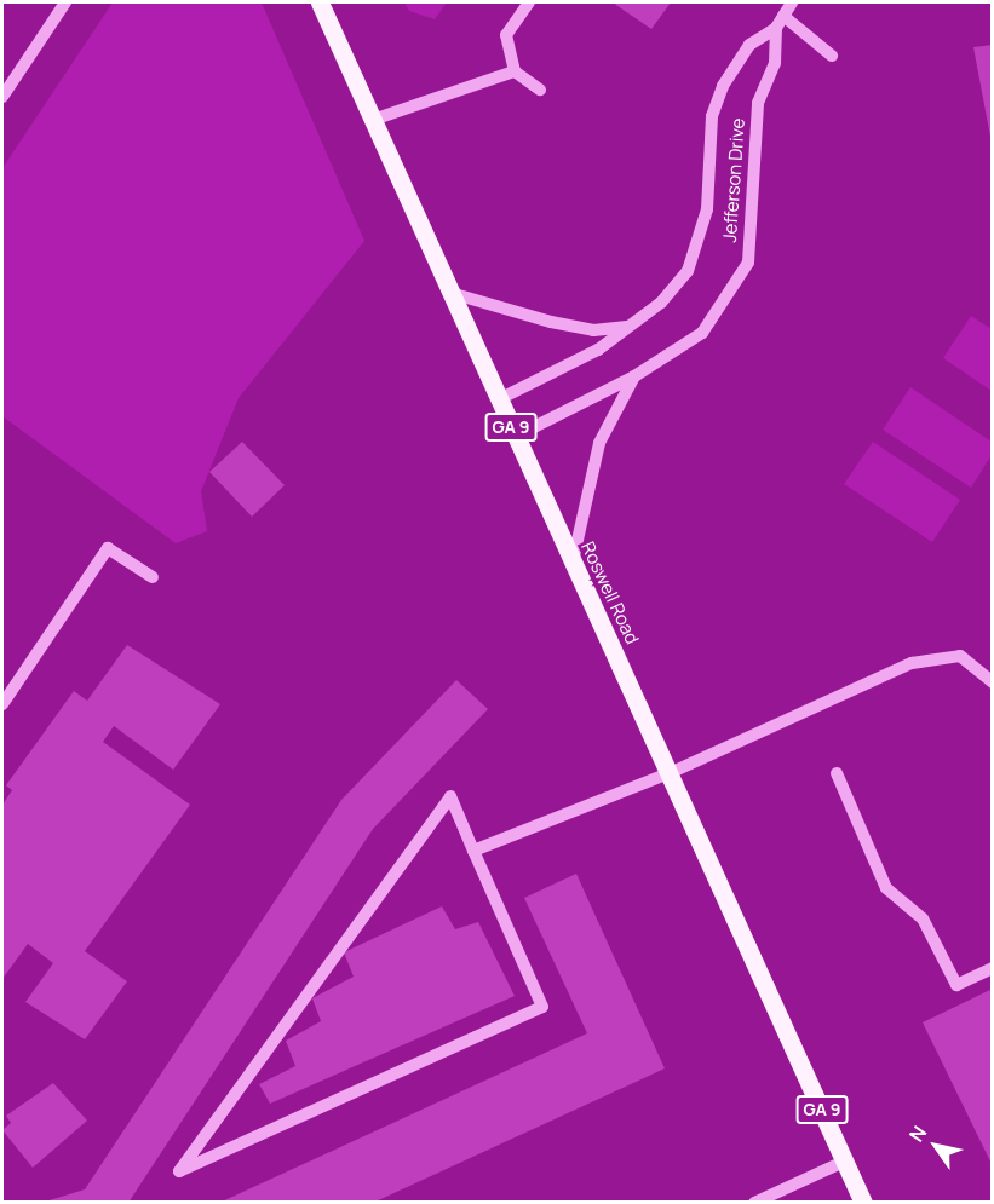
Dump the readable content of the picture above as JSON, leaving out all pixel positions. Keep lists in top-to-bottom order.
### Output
{
  "streets": {
    "main road": ["GA 9", "Roswell Road"],
    "street": ["Jefferson Drive"]
  },
  "crossings": [
    ["Jefferson Drive", "Roswell Road"]
  ],
  "north": "top left"
}
